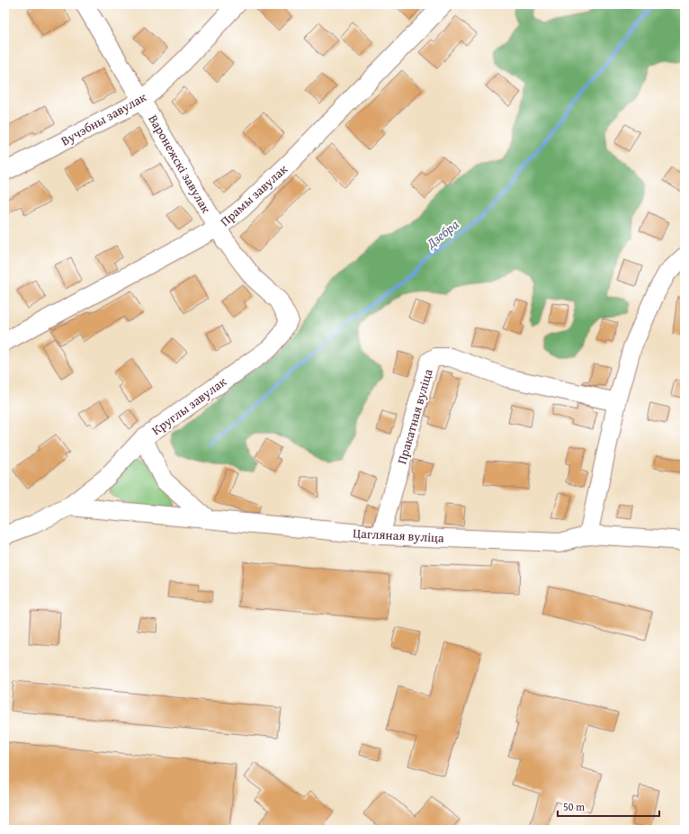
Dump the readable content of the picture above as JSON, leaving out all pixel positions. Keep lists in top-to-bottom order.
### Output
{
  "streets": {
    "street": [
      "Вучэбны завулак",
      "Варонежскі завулак",
      "Прамы завулак",
      "Круглы завулак",
      "Пракатная вуліца",
      "Цагляная вуліца"
    ]
  },
  "crossings": [
    ["Вучэбны завулак", "Варонежскі завулак"],
    ["Варонежскі завулак", "Прамы завулак"],
    ["Варонежскі завулак", "Круглы завулак"],
    ["Круглы завулак", "Цагляная вуліца"],
    ["Пракатная вуліца", "Цагляная вуліца"]
  ],
  "water": ["Дзебра"],
  "scale_bar": "50 m"
}
